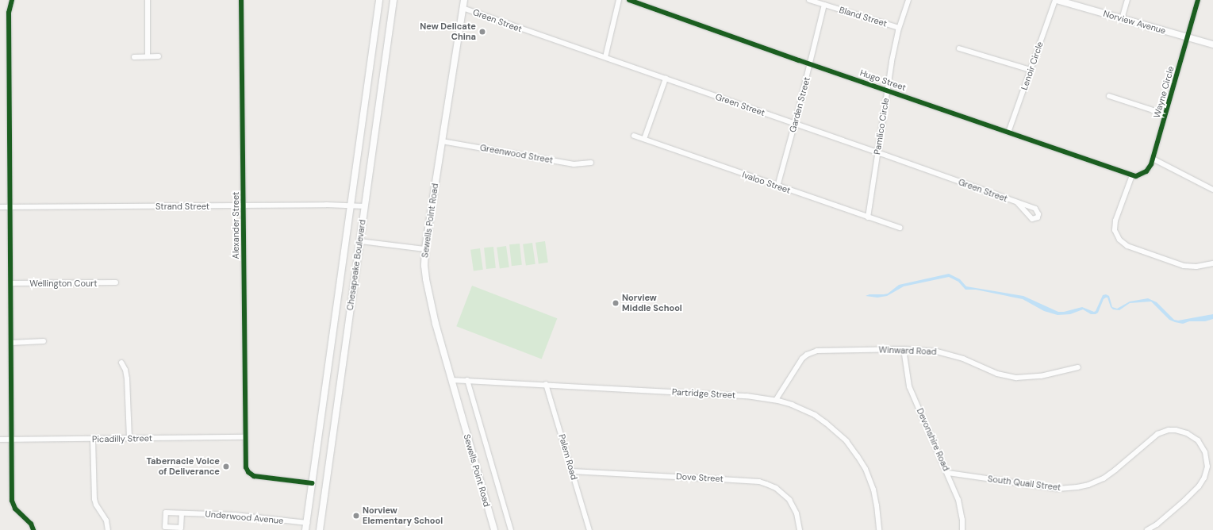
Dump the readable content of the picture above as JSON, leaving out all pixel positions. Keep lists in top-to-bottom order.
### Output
{
  "streets": {
    "main road": ["Norview Avenue", "Sewells Point Road", "Chesapeake Boulevard"],
    "street": [
      "Bland Street",
      "Green Street",
      "Lenoir Circle",
      "Hugo Street",
      "Wayne Circle",
      "Garden Street",
      "Pamlico Circle",
      "Greenwood Street",
      "Ivaloo Street",
      "Strand Street",
      "Alexander Street",
      "Wellington Court",
      "Winward Road",
      "Partridge Street",
      "Picadilly Street",
      "Devonshire Road",
      "Palem Road",
      "Dove Street",
      "South Quail Street",
      "Underwood Avenue"
    ]
  },
  "crossings": [
    ["Bland Street", "Garden Street"],
    ["Bland Street", "Pamlico Circle"],
    ["Green Street", "Garden Street"],
    ["Green Street", "Pamlico Circle"],
    ["Green Street", "Sewells Point Road"],
    ["Norview Avenue", "Lenoir Circle"],
    ["Norview Avenue", "Wayne Circle"],
    ["Lenoir Circle", "Hugo Street"],
    ["Hugo Street", "Wayne Circle"],
    ["Hugo Street", "Garden Street"],
    ["Hugo Street", "Pamlico Circle"],
    ["Garden Street", "Ivaloo Street"],
    ["Pamlico Circle", "Ivaloo Street"],
    ["Greenwood Street", "Sewells Point Road"],
    ["Strand Street", "Alexander Street"],
    ["Strand Street", "Chesapeake Boulevard"],
    ["Sewells Point Road", "Partridge Street"],
    ["Alexander Street", "Chesapeake Boulevard"],
    ["Alexander Street", "Picadilly Street"],
    ["Chesapeake Boulevard", "Underwood Avenue"],
    ["Winward Road", "Partridge Street"],
    ["Winward Road", "Devonshire Road"],
    ["Partridge Street", "Palem Road"],
    ["Devonshire Road", "South Quail Street"],
    ["Palem Road", "Dove Street"]
  ],
  "places": [
    "New Delicate China",
    "Norview Middle School",
    "Tabernacle Voice of Deliverance",
    "Norview Elementary School"
  ]
}
